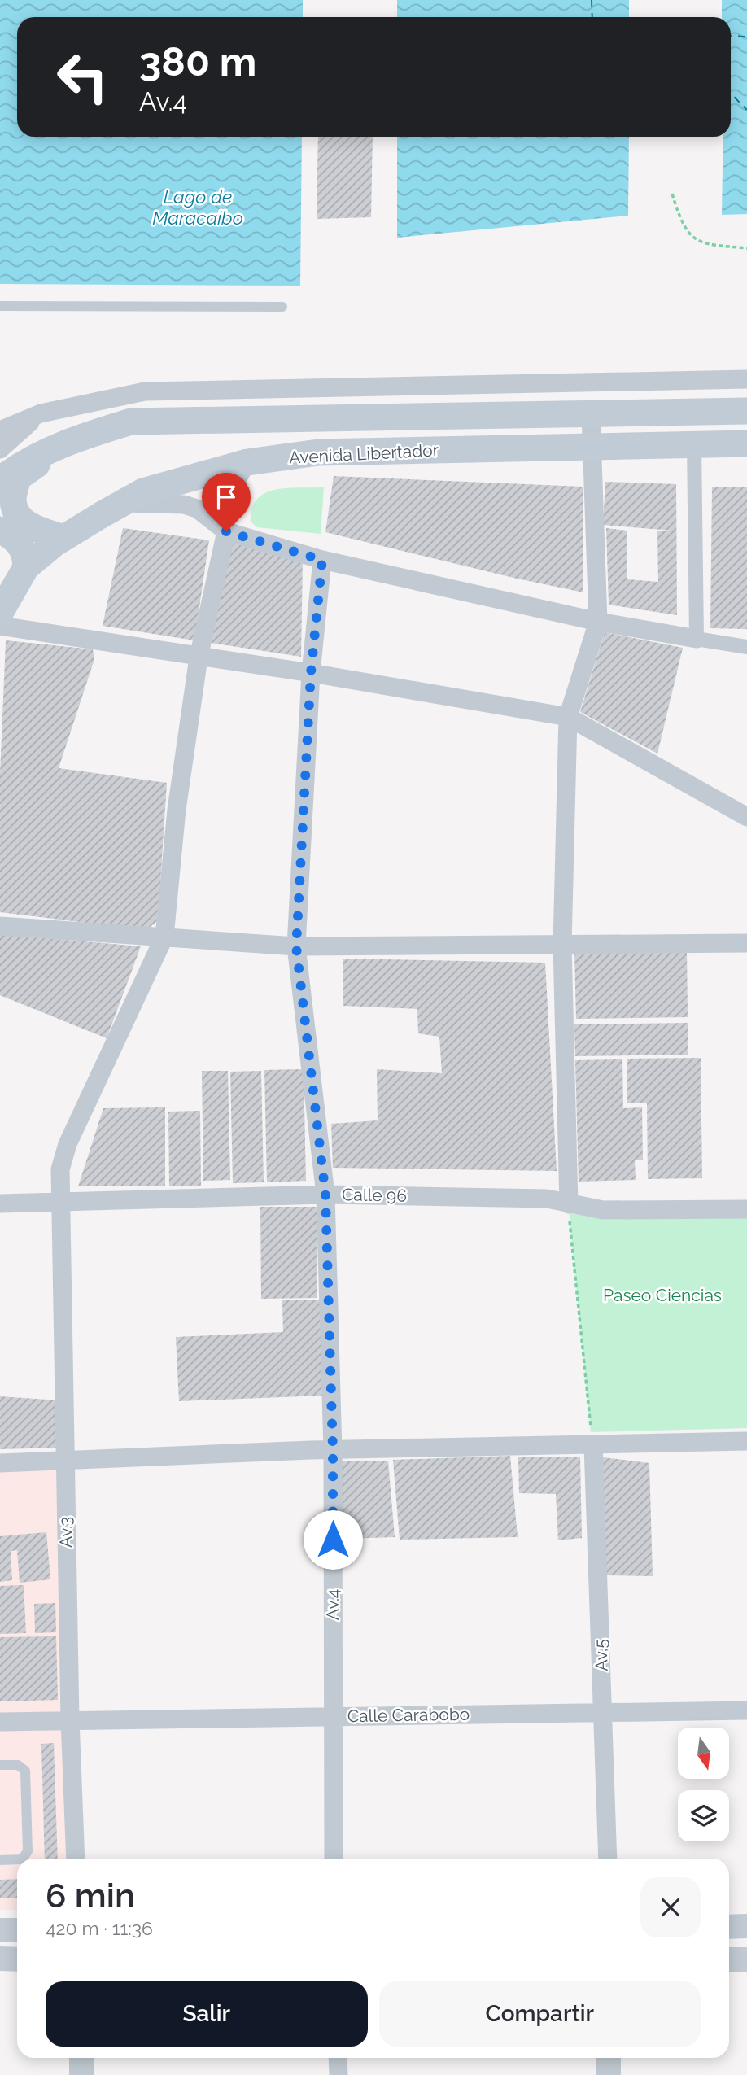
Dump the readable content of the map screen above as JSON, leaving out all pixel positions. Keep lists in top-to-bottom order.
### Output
{
  "streets": {
    "main road": ["Avenida Libertador"],
    "street": [
      "Calle 96",
      "Av.3",
      "Av.4",
      "Av,5",
      "Calle Carabobo"
    ]
  },
  "crossings": [
    ["Avenida Libertador", "Av.3"],
    ["Calle 96", "Av.3"],
    ["Calle 96", "Av.4"],
    ["Av.3", "Calle Carabobo"],
    ["Av.4", "Calle Carabobo"],
    ["Av,5", "Calle Carabobo"]
  ],
  "water": ["Lago de Maracaibo"],
  "parks": ["Paseo Ciencias"],
  "north": "bottom",
  "page": {
    "turn": ["380 m", "Av.4"],
    "heading": ["6 min", "420 m · 11:36"],
    "buttons": ["Salir", "Compartir"]
  }
}
